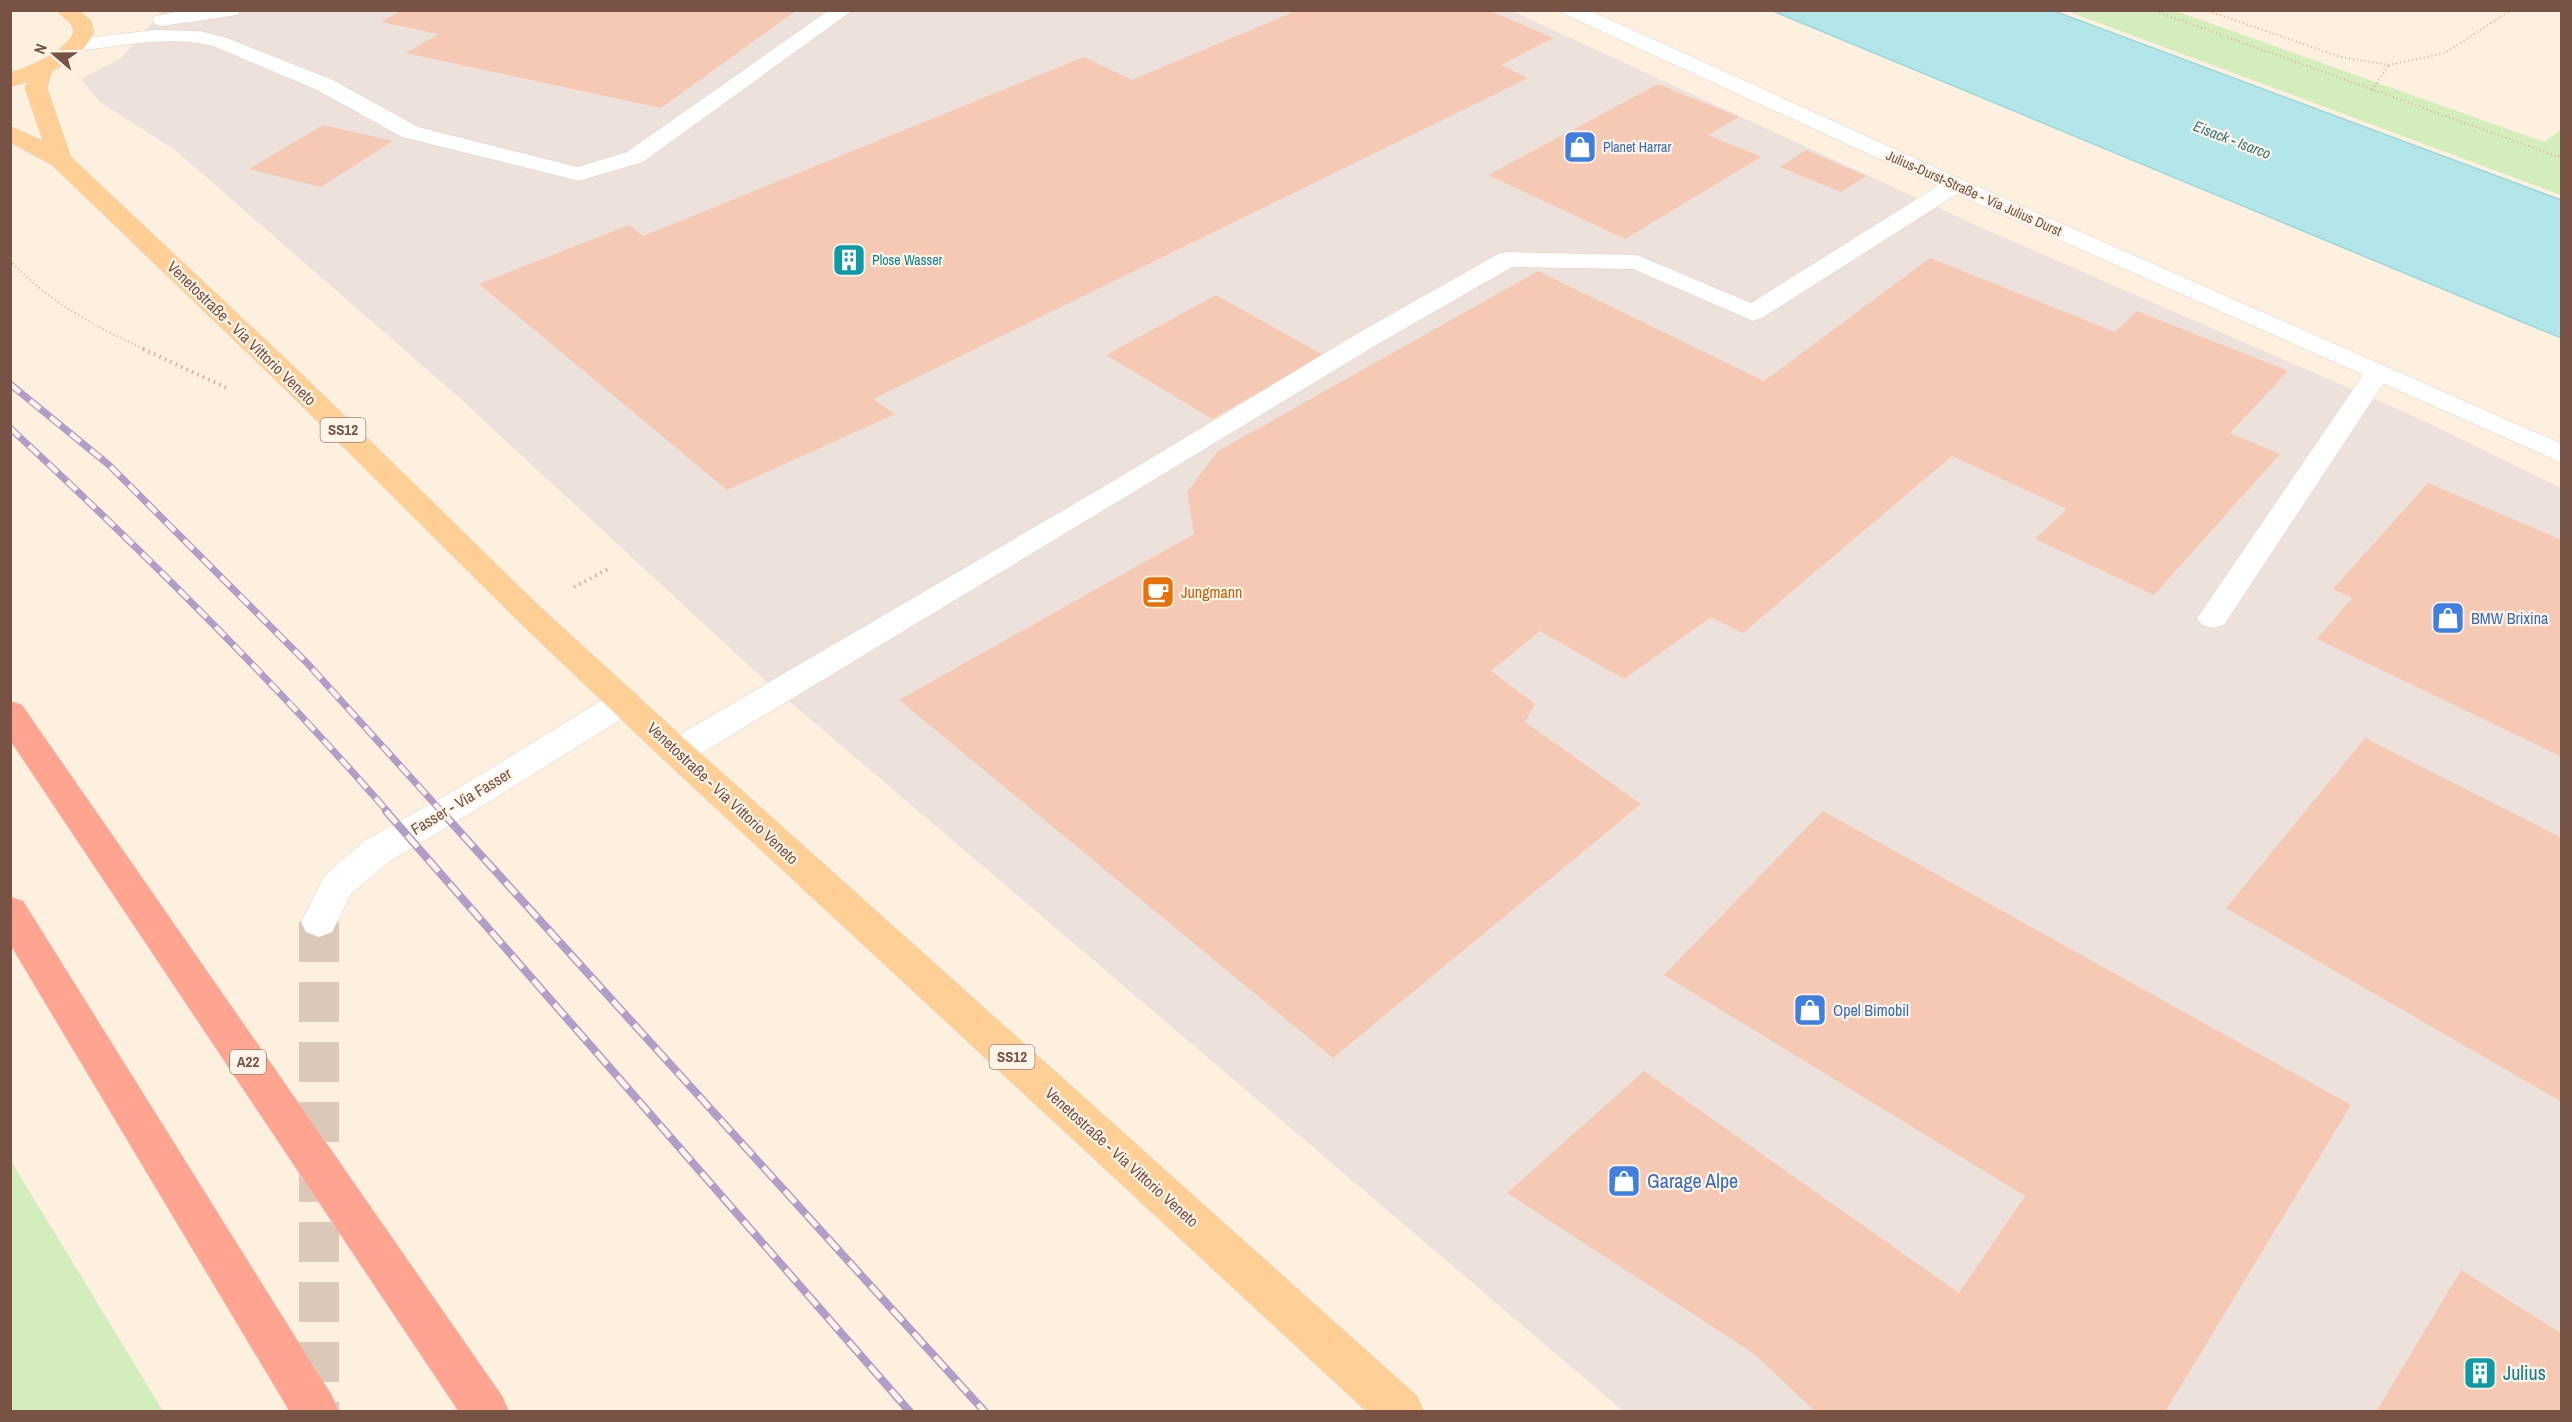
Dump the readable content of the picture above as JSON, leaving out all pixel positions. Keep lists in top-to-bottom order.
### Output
{
  "streets": {
    "highway": ["A22"],
    "main road": ["Venetostraße - Via Vittorio Veneto", "SS12"],
    "street": ["Julius-Durst-Straße - Via Julius Durst", "Fasser - Via Fasser"]
  },
  "crossings": [
    ["Venetostraße - Via Vittorio Veneto", "Fasser - Via Fasser"]
  ],
  "water": ["Eisack - Isarco"],
  "places": {
    "shop": [
      "Planet Harrar",
      "BMW Brixina",
      "Opel Bimobil",
      "Garage Alpe"
    ],
    "building": ["Plose Wasser", "Julius"],
    "cafe": ["Jungmann"]
  },
  "north": "left"
}
